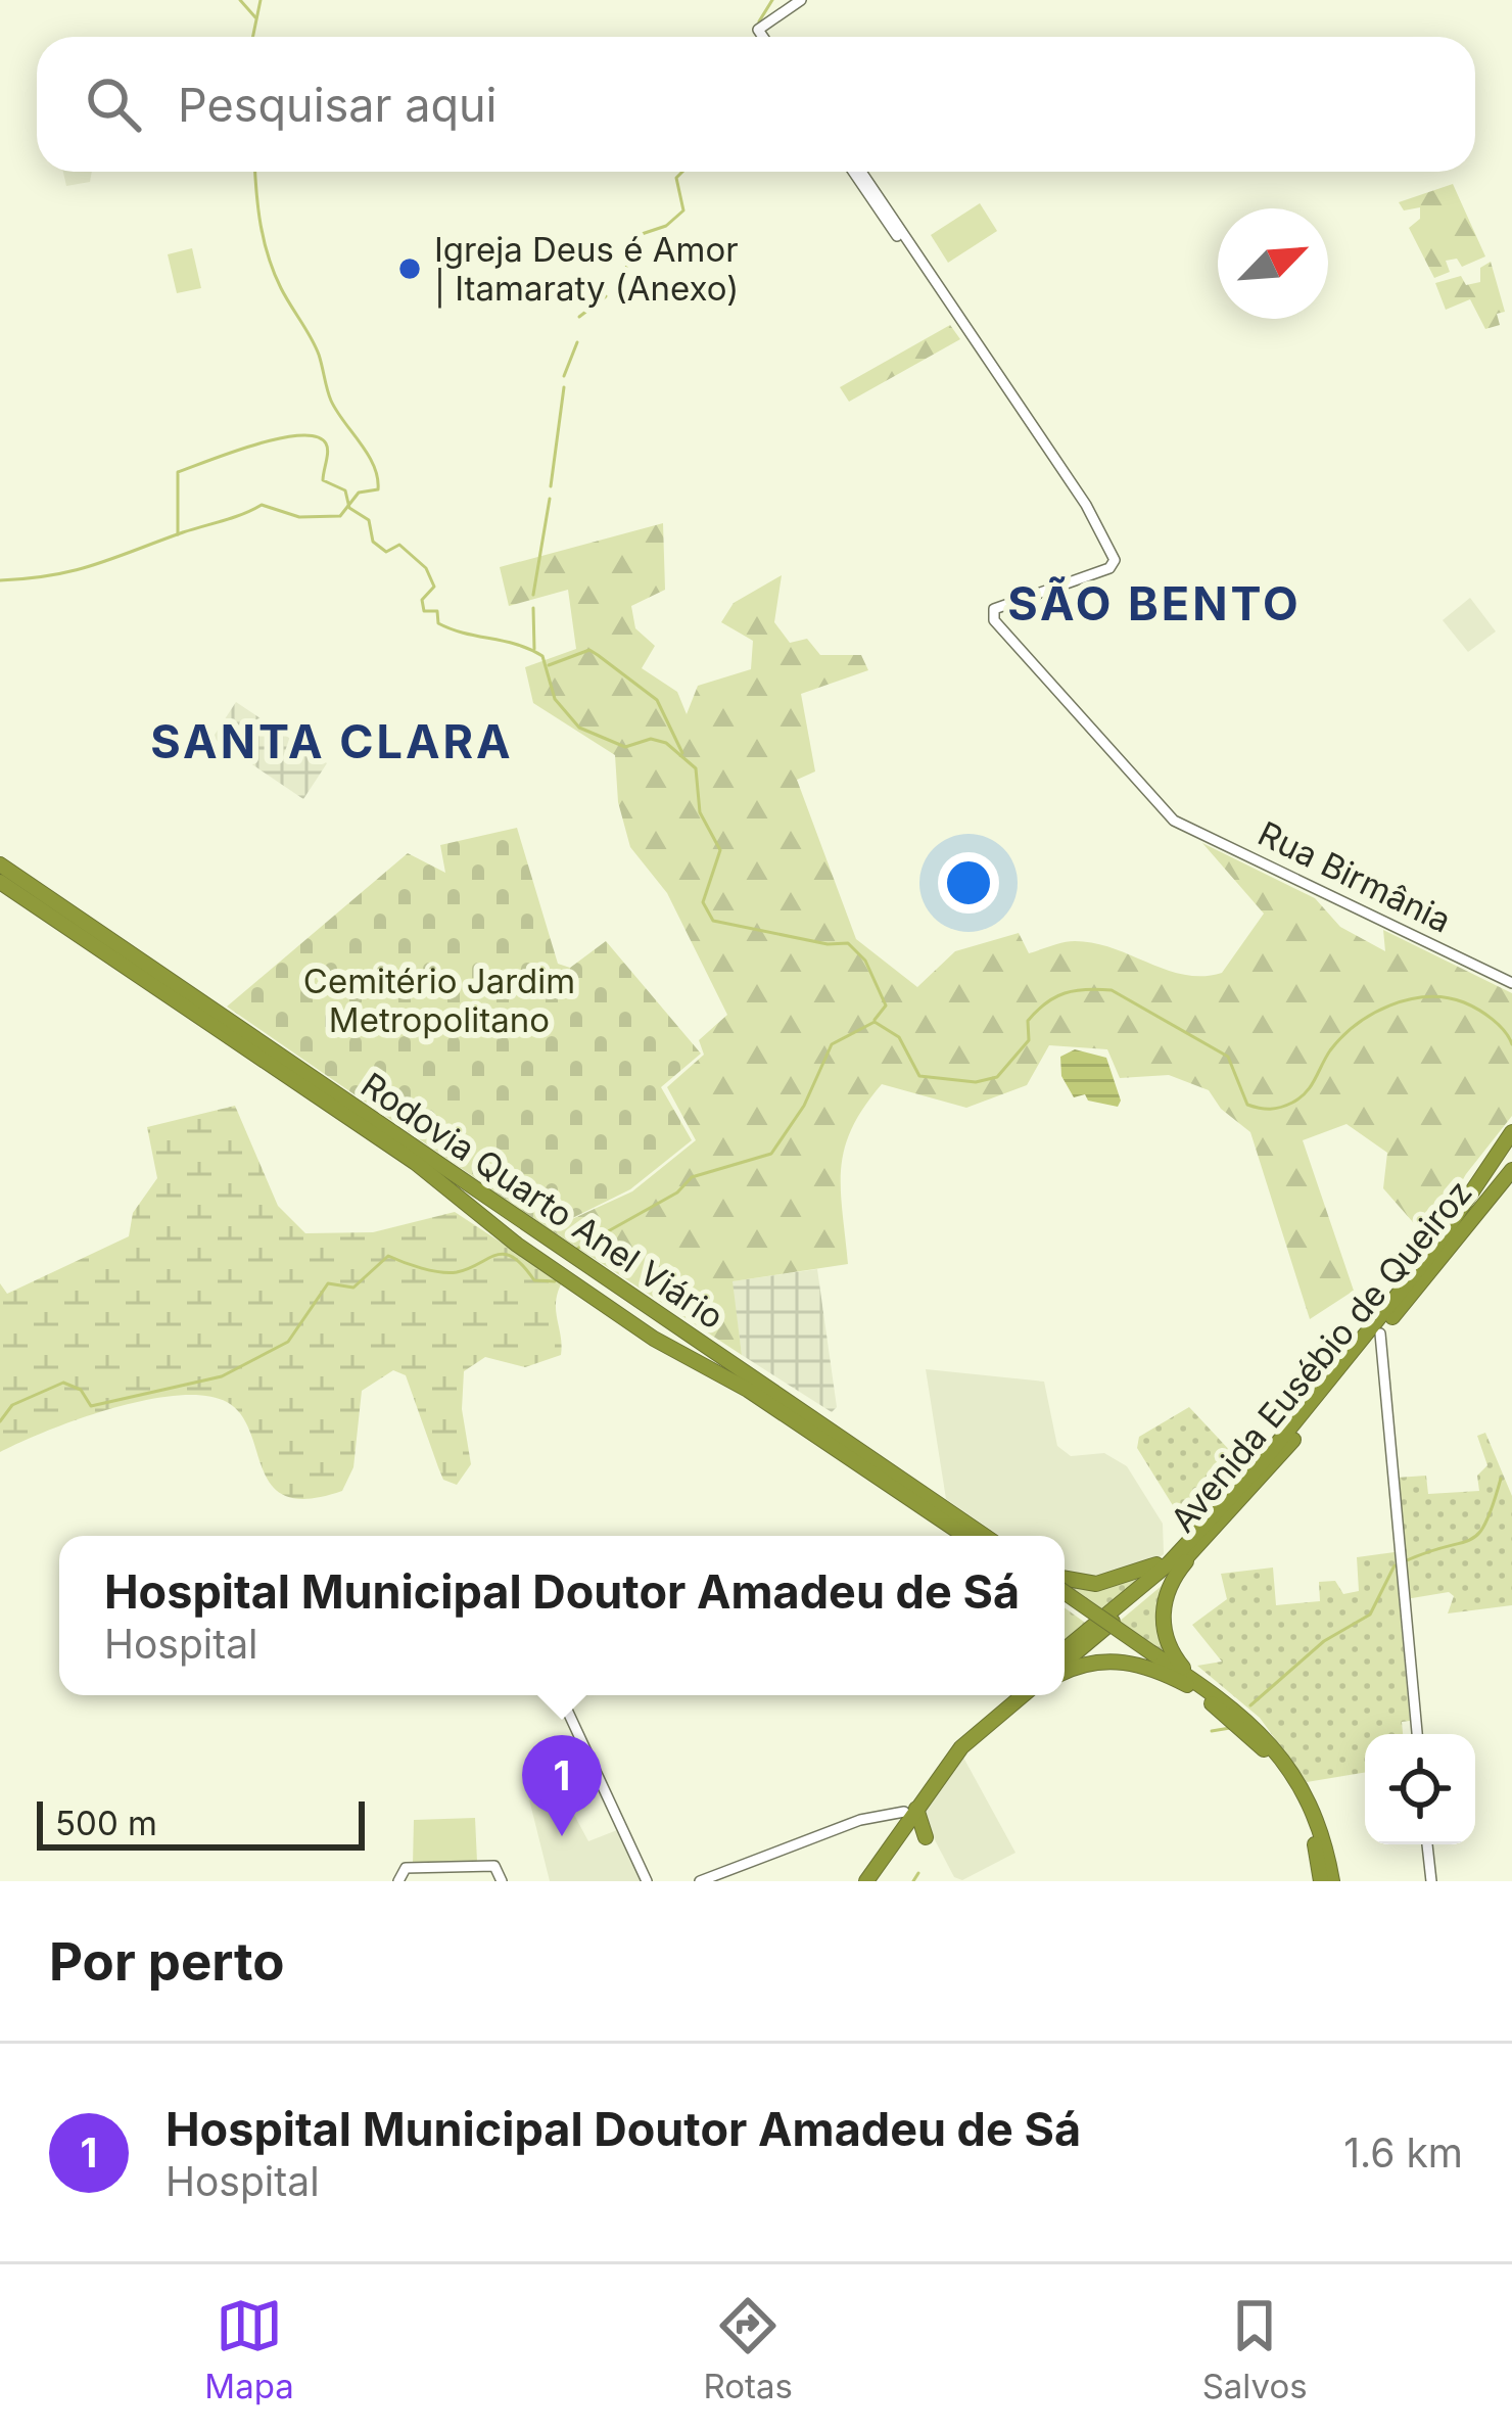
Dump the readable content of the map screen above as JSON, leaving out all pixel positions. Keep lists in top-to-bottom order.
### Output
{
  "streets": {
    "highway": ["Rodovia Quarto Anel Viário", "Avenida Eusébio de Queiroz"],
    "street": ["Rua Birmânia"]
  },
  "districts": ["SÃO BENTO", "SANTA CLARA"],
  "parks": ["Cemitério Jardim Metropolitano"],
  "places": ["Igreja Deus é Amor | Itamaraty (Anexo)"],
  "scale_bar": "500 m",
  "north": "top right",
  "page": {
    "search": "Pesquisar aqui",
    "popup": ["Hospital Municipal Doutor Amadeu de Sá", "Hospital"],
    "pins": "1",
    "scale": "500 m",
    "heading": "Por perto",
    "list": [
      {
        "mark": "1",
        "name": "Hospital Municipal Doutor Amadeu de Sá",
        "note": "Hospital",
        "value": "1.6 km"
      }
    ],
    "nav": ["Mapa", "Rotas", "Salvos"]
  }
}
